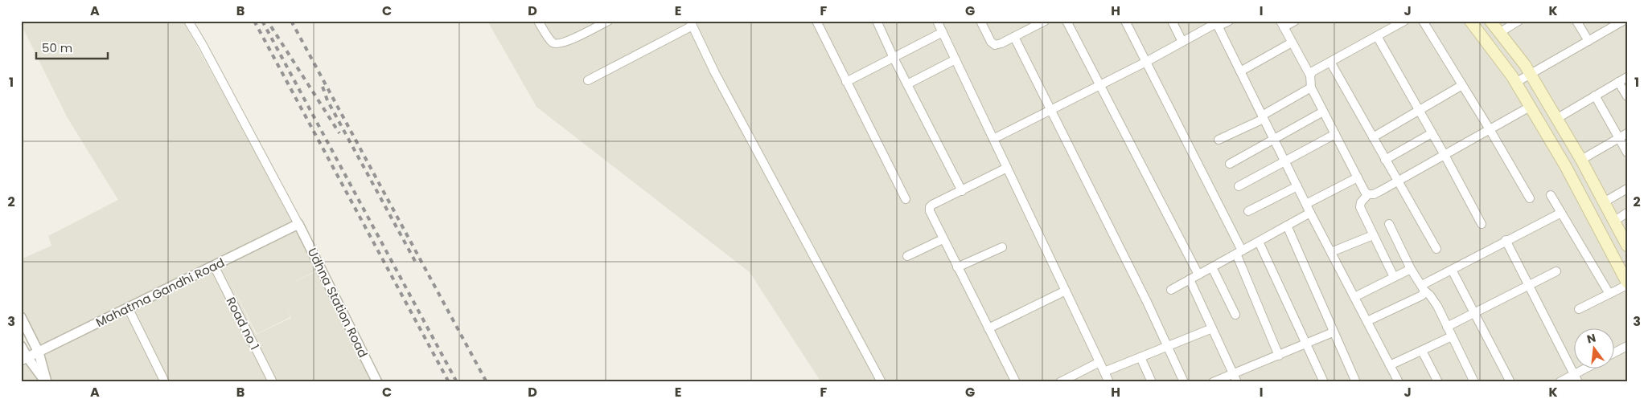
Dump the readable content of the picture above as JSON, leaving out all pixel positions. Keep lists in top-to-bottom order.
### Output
{
  "streets": {
    "street": ["Mahatma Gandhi Road", "Udhna Station Road", "Road no 1"]
  },
  "crossings": [
    ["Mahatma Gandhi Road", "Udhna Station Road"],
    ["Mahatma Gandhi Road", "Road no 1"]
  ],
  "scale_bar": "50 m",
  "north": "top",
  "grid": {
    "columns": [
      "A",
      "B",
      "C",
      "D",
      "E",
      "F",
      "G",
      "H",
      "I",
      "J",
      "K"
    ],
    "rows": ["1", "2", "3"]
  }
}
